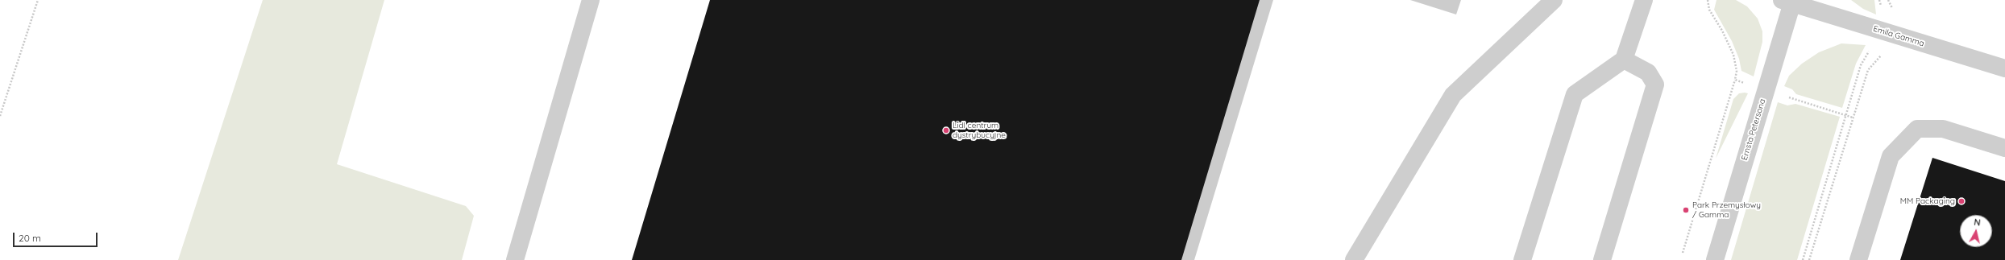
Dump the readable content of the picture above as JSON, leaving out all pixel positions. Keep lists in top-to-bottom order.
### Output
{
  "streets": {
    "street": ["Emila Gamma", "Ernsta Petersona"]
  },
  "crossings": [
    ["Emila Gamma", "Ernsta Petersona"]
  ],
  "places": ["Lidl centrum dystrybucyjne", "MM Packaging", "Park Przemysłowy / Gamma"],
  "scale_bar": "20 m",
  "north": "top"
}
